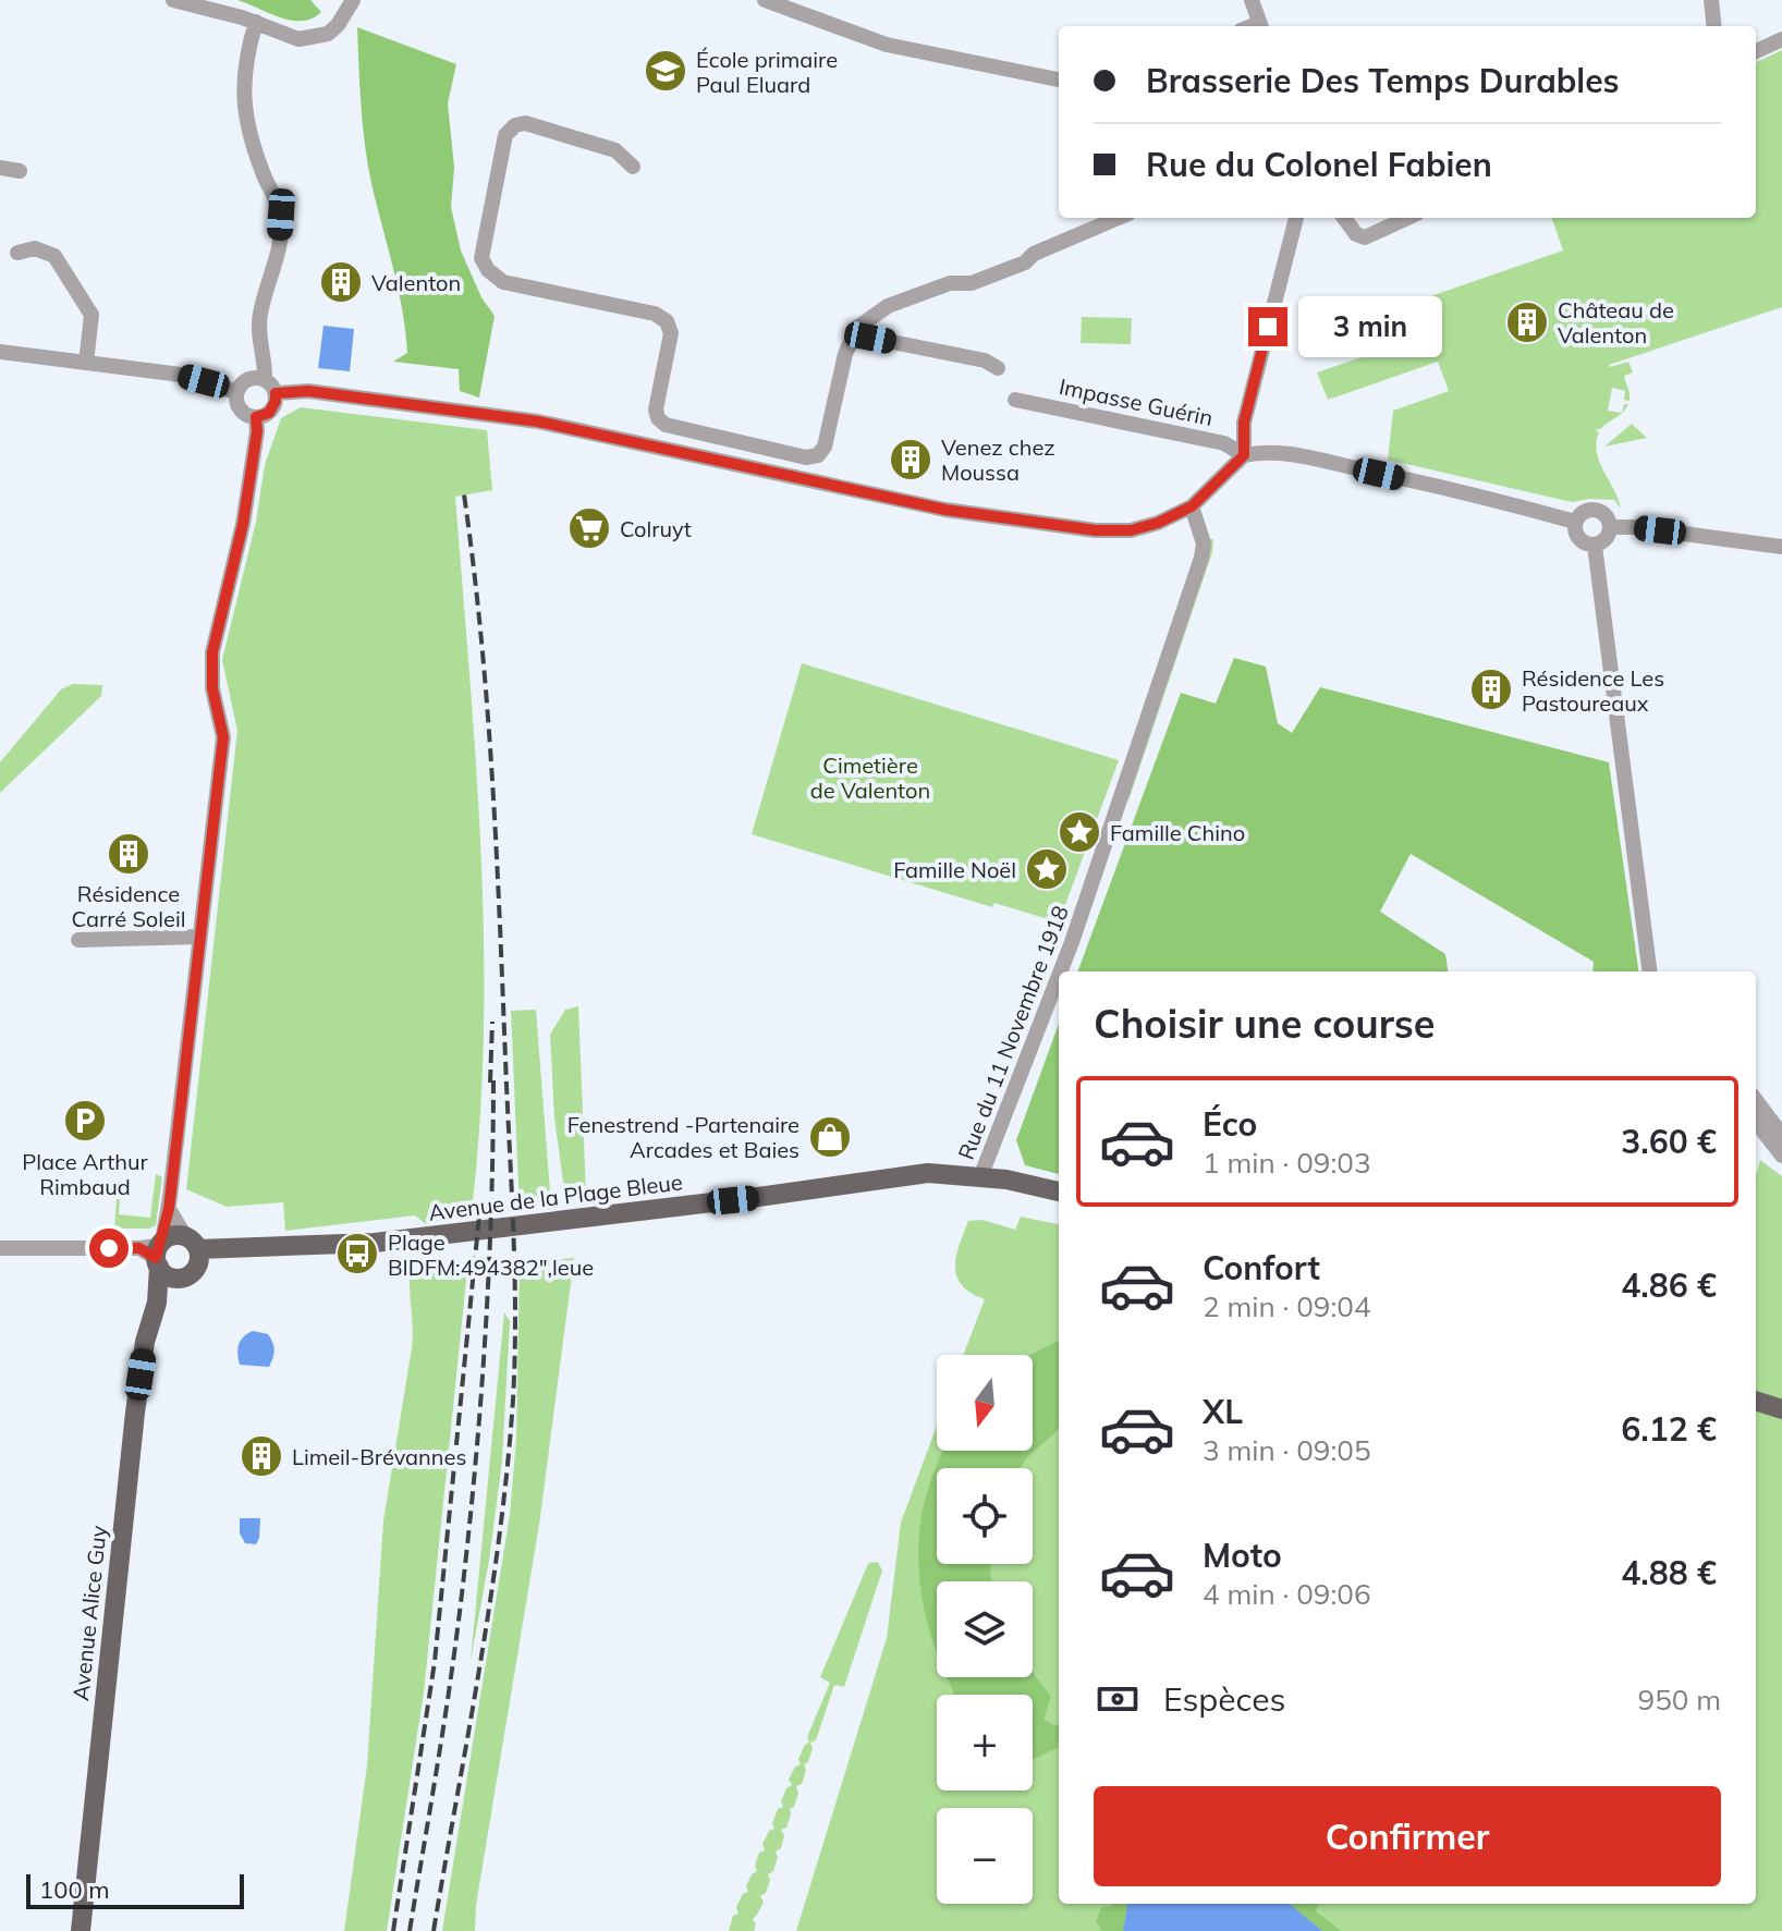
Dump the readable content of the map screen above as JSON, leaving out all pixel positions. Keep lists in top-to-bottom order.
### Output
{
  "streets": {
    "main road": ["Avenue de la Plage Bleue", "Avenue Alice Guy"],
    "street": ["Impasse Guérin", "Rue du 11 Novembre 1918"]
  },
  "crossings": [
    ["Rue du 11 Novembre 1918", "Avenue de la Plage Bleue"],
    ["Avenue de la Plage Bleue", "Avenue Alice Guy"]
  ],
  "parks": ["Cimetière de Valenton"],
  "places": {
    "school or university": ["École primaire Paul Eluard"],
    "building": [
      "Valenton",
      "Château de Valenton",
      "Venez chez Moussa",
      "Résidence Les Pastoureaux",
      "Résidence Carré Soleil",
      "Limeil-Brévannes"
    ],
    "supermarket": ["Colruyt"],
    "place": ["Famille Chino", "Famille Noël"],
    "parking": ["Place Arthur Rimbaud"],
    "shop": ["Fenestrend -Partenaire Arcades et Baies"],
    "bus stop": ["Plage BIDFM:494382\",leue"]
  },
  "scale_bar": "100 m",
  "north": "bottom",
  "page": {
    "banner": ["Brasserie Des Temps Durables", "Rue du Colonel Fabien"],
    "bubble": "3 min",
    "heading": "Choisir une course",
    "list": [
      {
        "name": "Éco",
        "note": "1 min · 09:03",
        "value": "3.60 €"
      },
      {
        "name": "Confort",
        "note": "2 min · 09:04",
        "value": "4.86 €"
      },
      {
        "name": "XL",
        "note": "3 min · 09:05",
        "value": "6.12 €"
      },
      {
        "name": "Moto",
        "note": "4 min · 09:06",
        "value": "4.88 €"
      }
    ],
    "map_buttons": ["+", "−"],
    "pay": ["Espèces", "950 m"],
    "buttons": "Confirmer",
    "scale": "100 m"
  }
}
